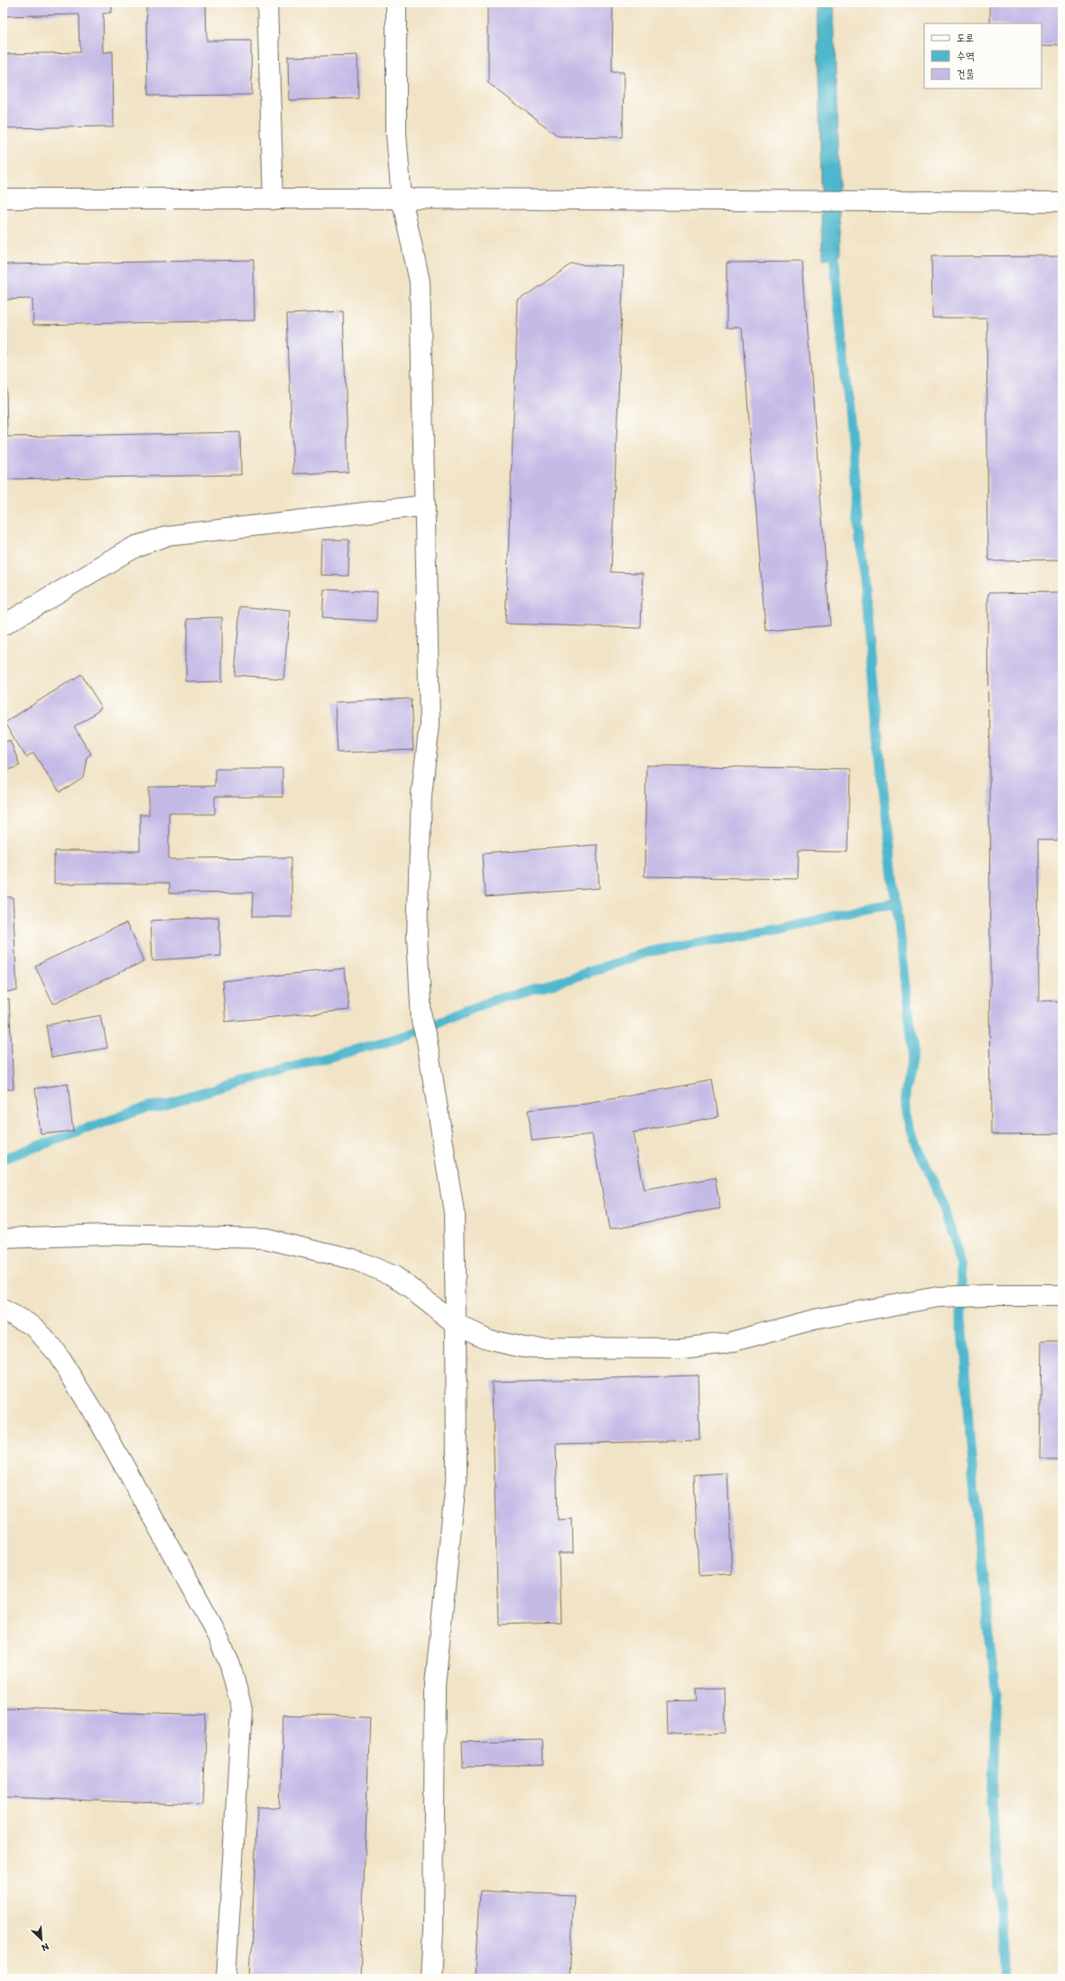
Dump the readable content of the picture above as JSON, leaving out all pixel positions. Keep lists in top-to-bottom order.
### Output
{
  "legend": ["도로", "수역", "건물"],
  "north": "bottom right"
}
